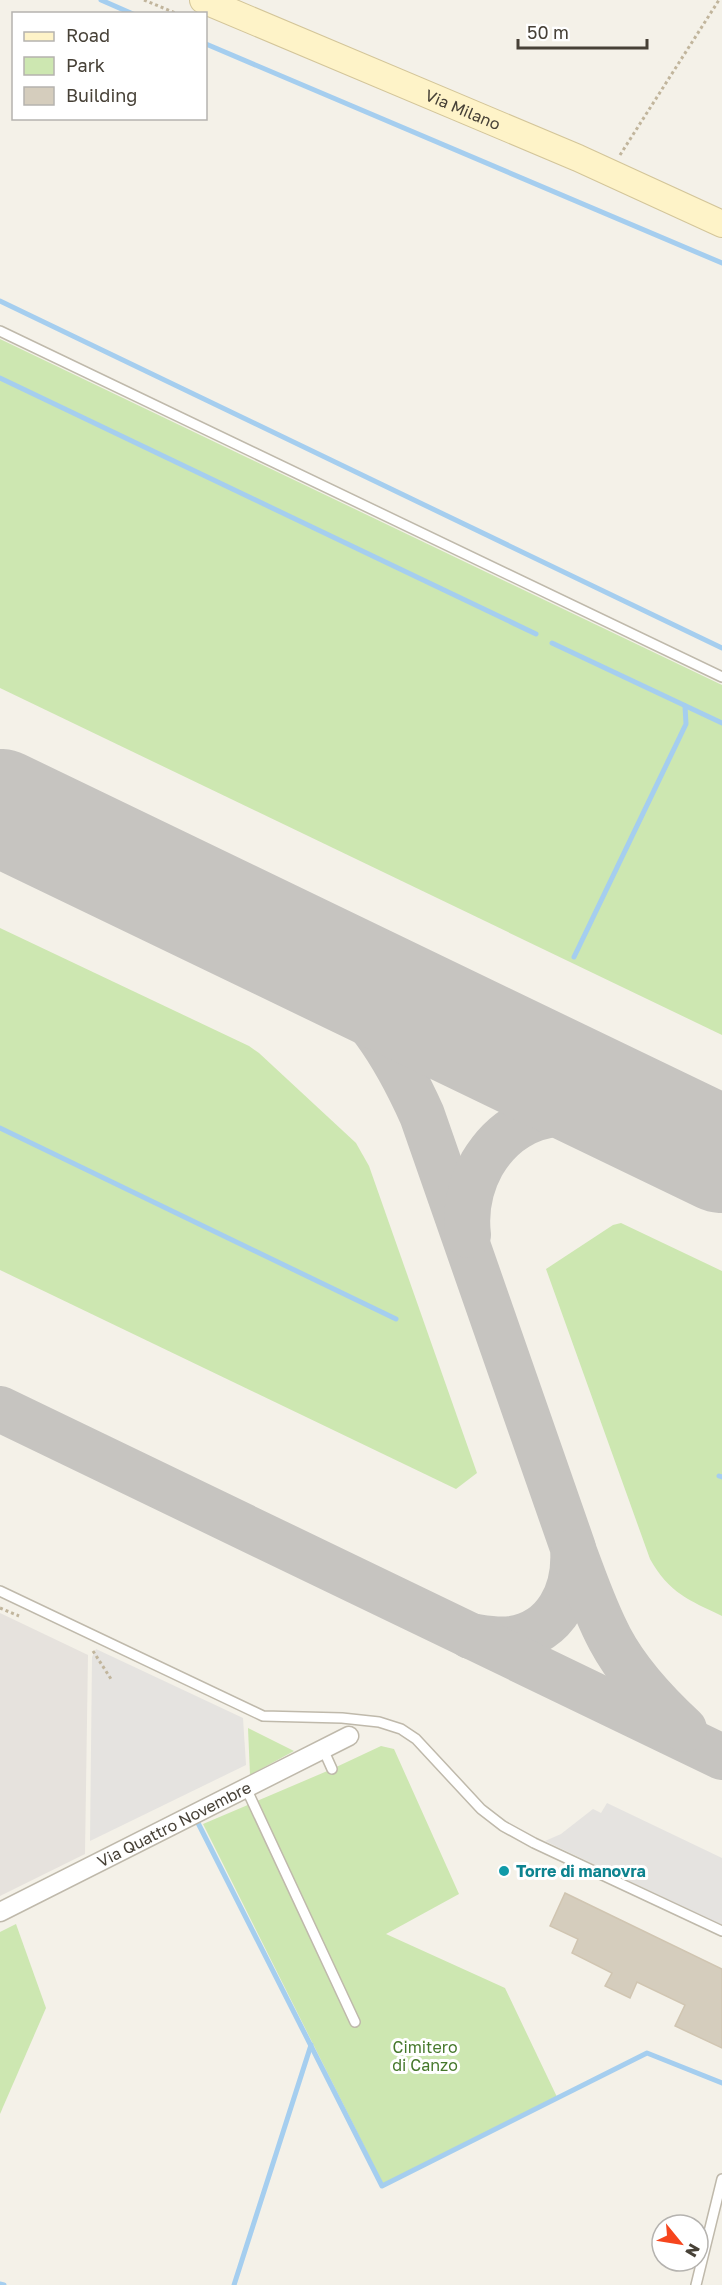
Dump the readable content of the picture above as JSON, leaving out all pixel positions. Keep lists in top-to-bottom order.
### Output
{
  "streets": {
    "street": ["Via Milano", "Via Quattro Novembre"]
  },
  "parks": ["Cimitero di Canzo"],
  "places": ["Torre di manovra"],
  "legend": ["Road", "Park", "Building"],
  "scale_bar": "50 m",
  "north": "bottom right"
}
